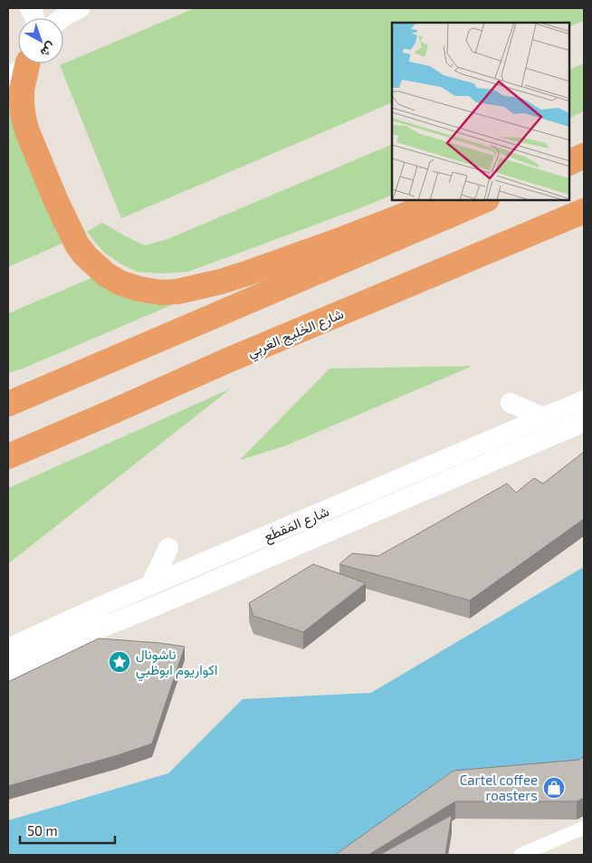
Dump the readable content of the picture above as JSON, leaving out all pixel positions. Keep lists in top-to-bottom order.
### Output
{
  "streets": {
    "highway": ["شارع الخَلِيج العَربِي"],
    "street": ["شارع المَقطَع"]
  },
  "places": {
    "place": ["ناشونال اكواريوم ابوظبي"],
    "shop": ["Cartel coffee roasters"]
  },
  "scale_bar": "50 m",
  "north": "bottom right"
}
